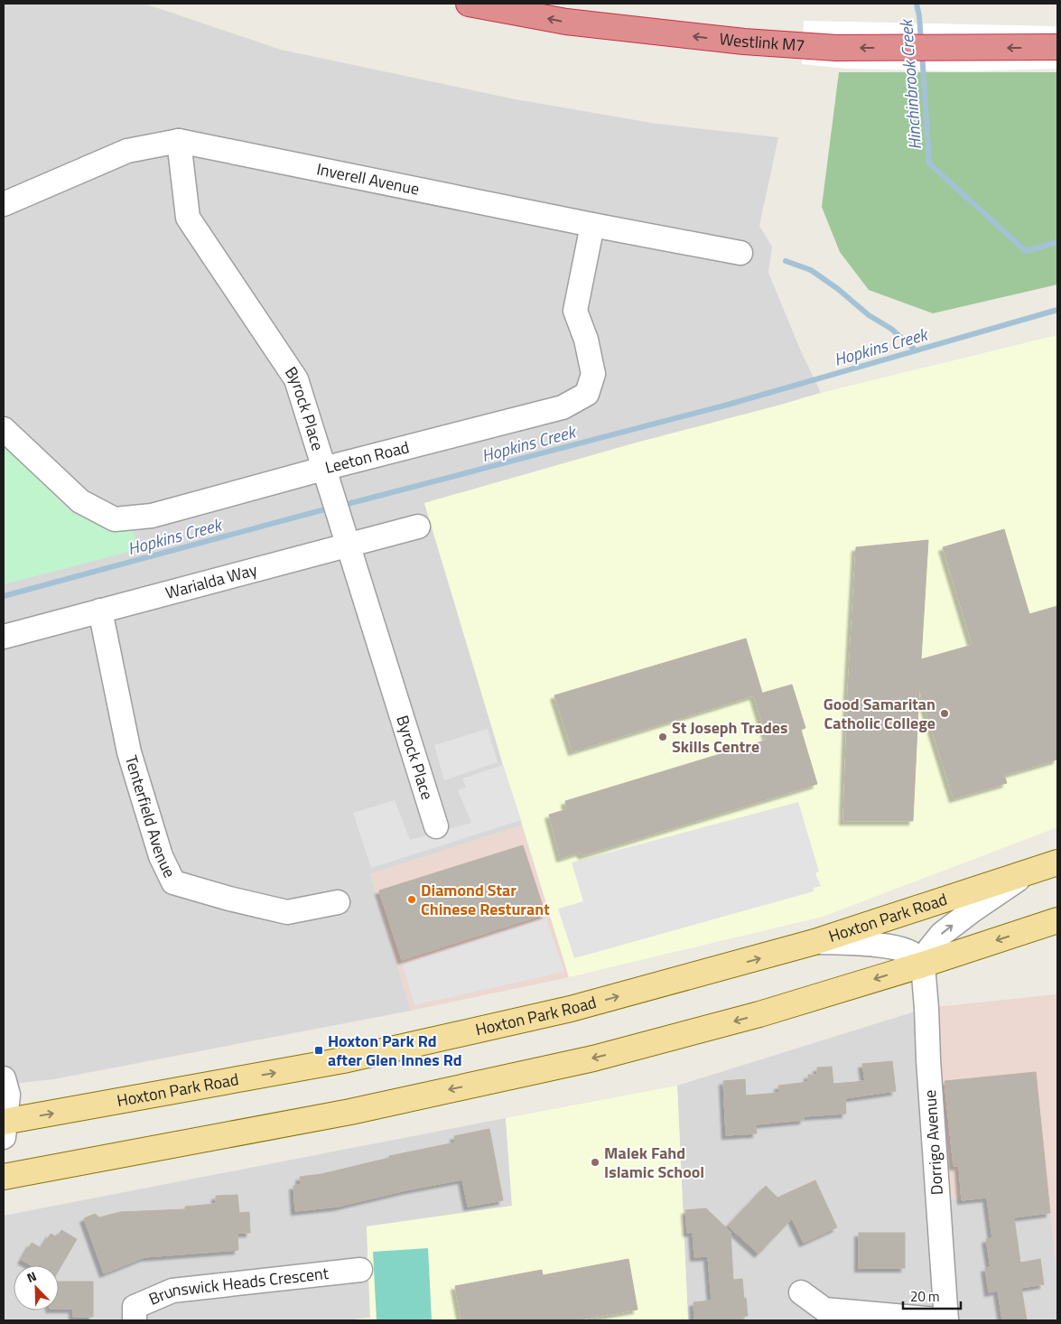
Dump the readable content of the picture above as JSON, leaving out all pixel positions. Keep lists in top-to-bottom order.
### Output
{
  "streets": {
    "highway": ["Westlink M7"],
    "main road": ["Hoxton Park Road"],
    "street": [
      "Inverell Avenue",
      "Byrock Place",
      "Leeton Road",
      "Warialda Way",
      "Tenterfield Avenue",
      "Dorrigo Avenue",
      "Brunswick Heads Crescent"
    ]
  },
  "crossings": [
    ["Inverell Avenue", "Byrock Place"],
    ["Inverell Avenue", "Leeton Road"],
    ["Byrock Place", "Leeton Road"],
    ["Byrock Place", "Warialda Way"],
    ["Warialda Way", "Tenterfield Avenue"]
  ],
  "one_way": ["Westlink M7"],
  "water": ["Hinchinbrook Creek", "Hopkins Creek"],
  "places": {
    "other": [
      "Good Samaritan Catholic College",
      "St Joseph Trades Skills Centre",
      "Diamond Star Chinese Resturant",
      "Malek Fahd Islamic School"
    ],
    "transit": ["Hoxton Park Rd after Glen Innes Rd"]
  },
  "scale_bar": "20 m",
  "north": "top left"
}
